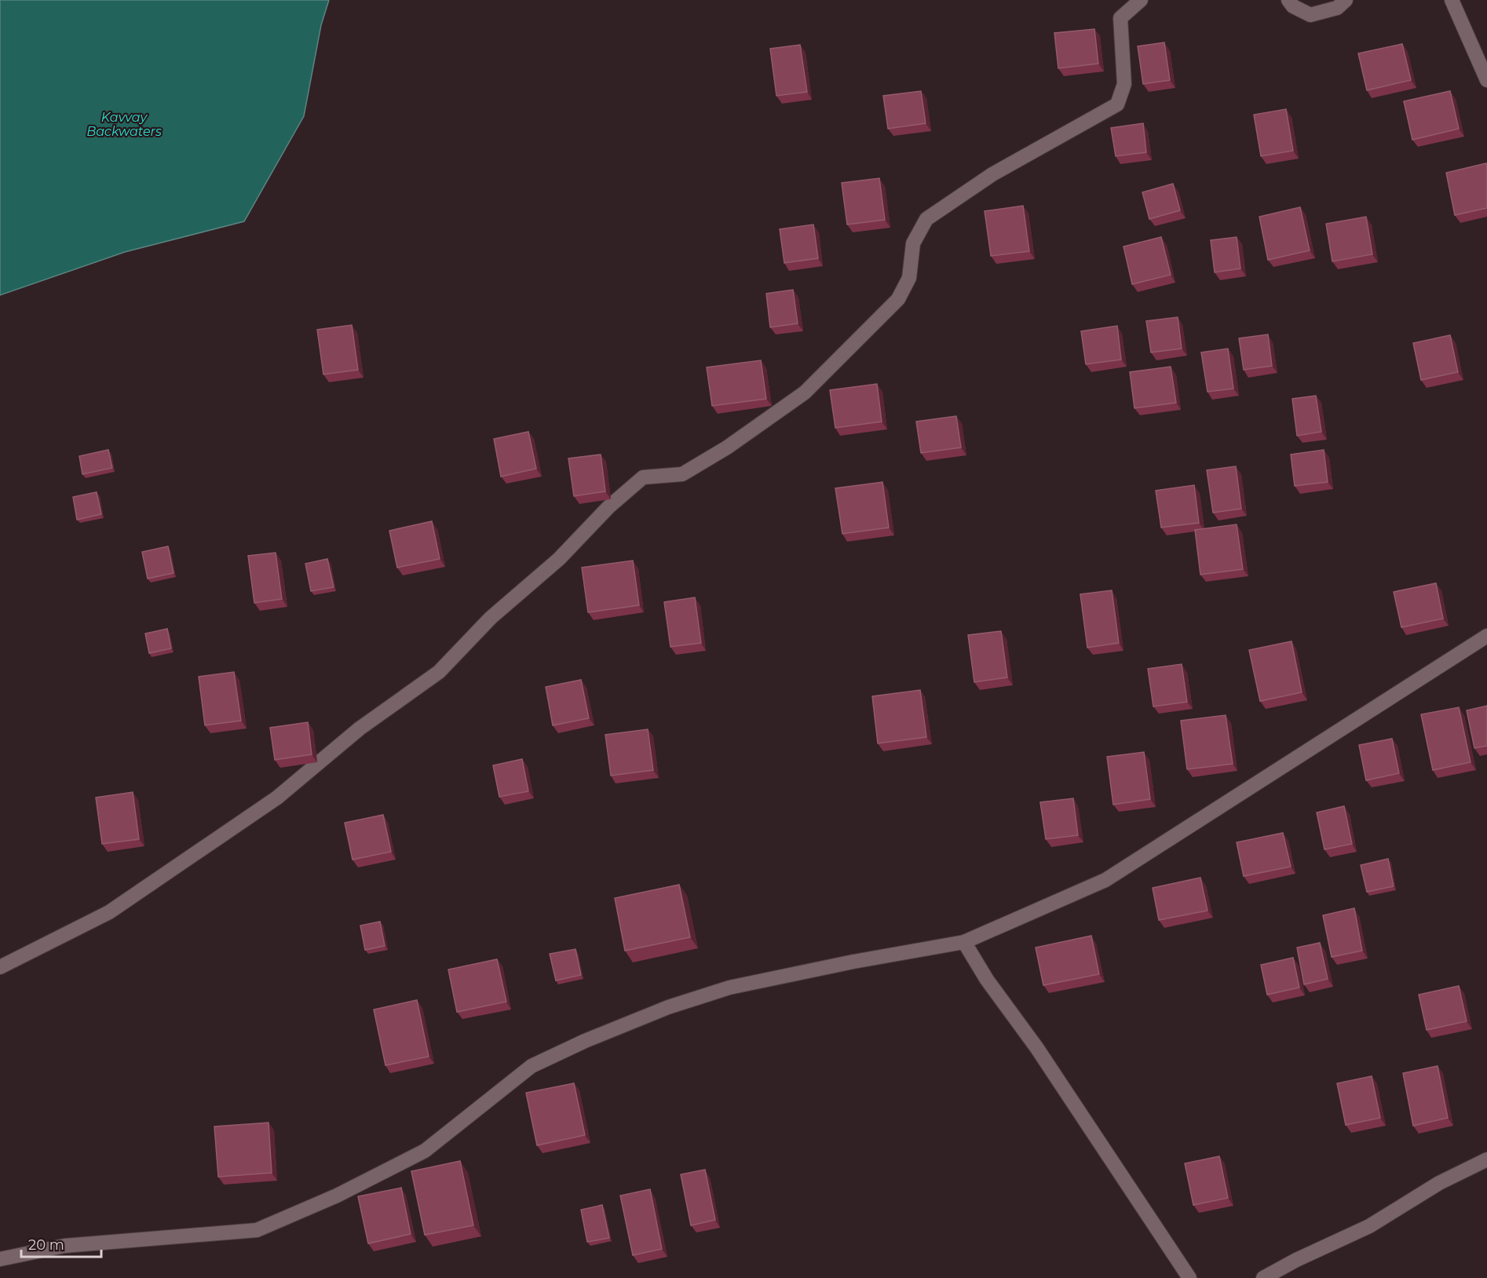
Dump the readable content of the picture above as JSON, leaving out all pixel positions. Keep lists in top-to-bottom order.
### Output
{
  "water": ["Kavvay Backwaters"],
  "scale_bar": "20 m"
}
